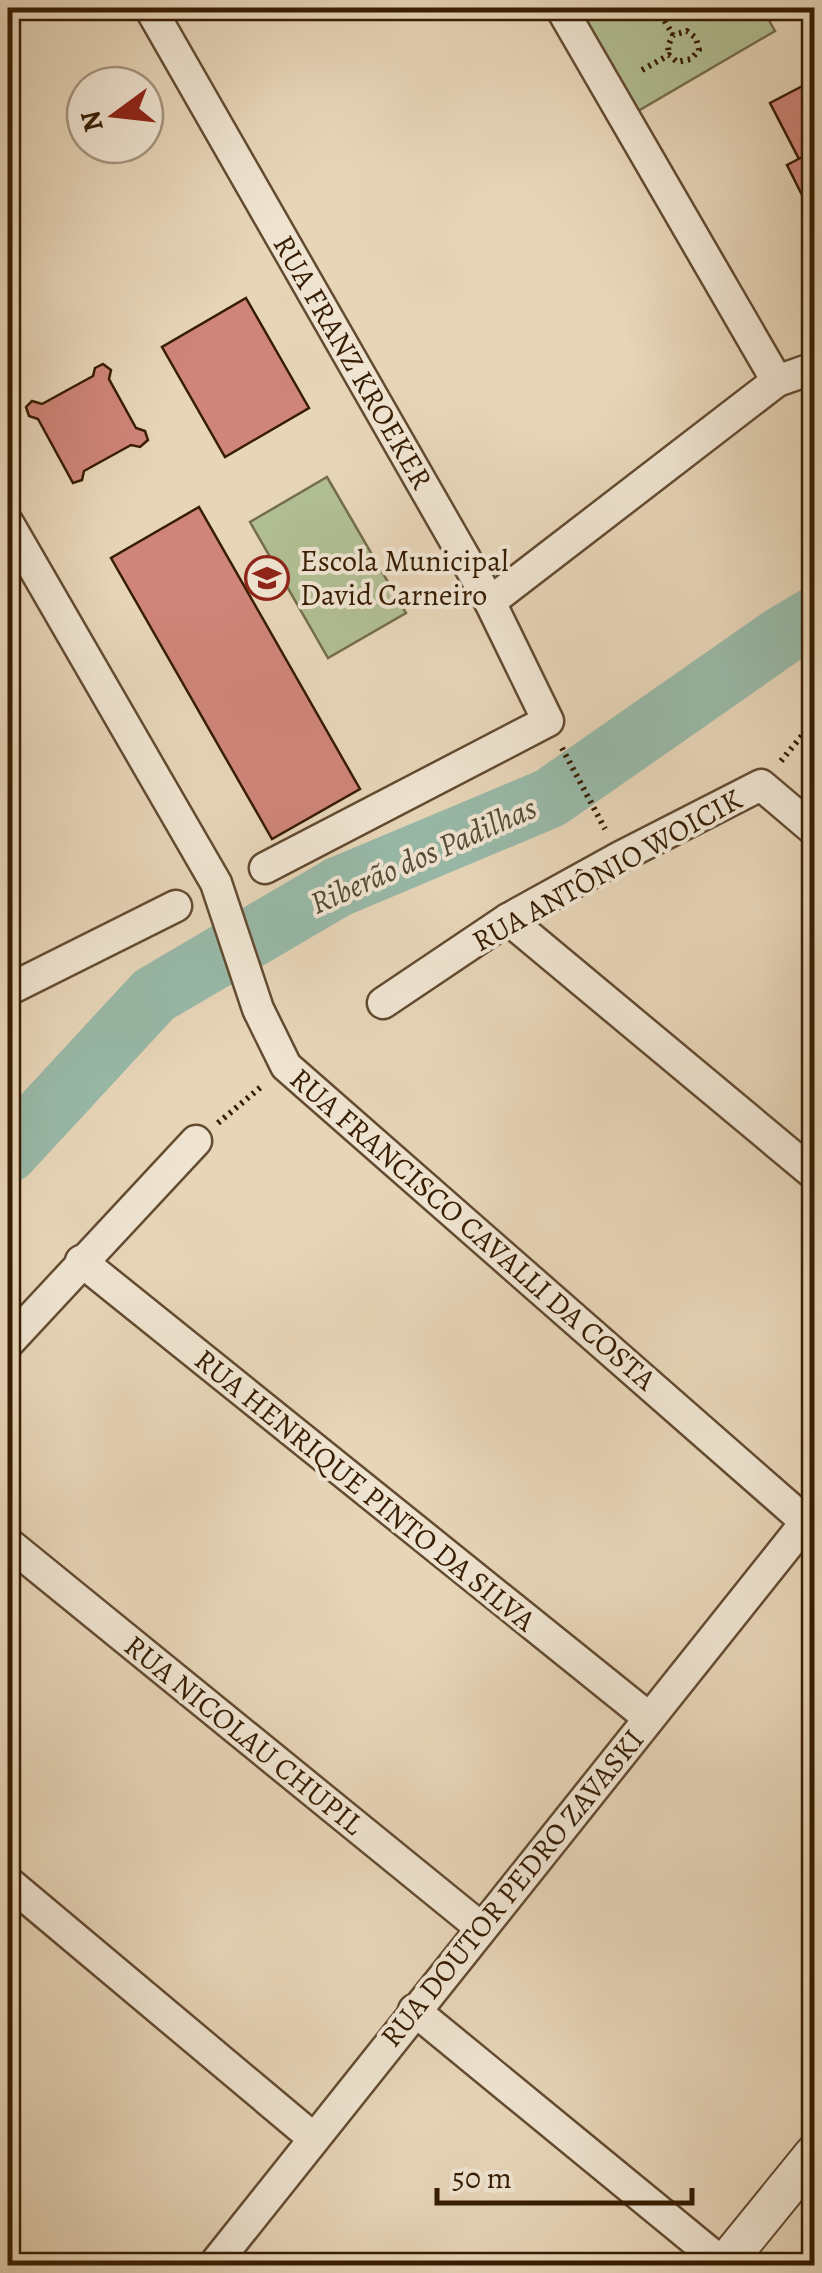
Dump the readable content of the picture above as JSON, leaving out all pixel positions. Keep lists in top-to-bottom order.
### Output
{
  "streets": {
    "street": [
      "RUA FRANZ KROEKER",
      "RUA ANTÔNIO WOICIK",
      "RUA FRANCISCO CAVALLI DA COSTA",
      "RUA HENRIQUE PINTO DA SILVA",
      "RUA NICOLAU CHUPIL",
      "RUA DOUTOR PEDRO ZAVASKI"
    ]
  },
  "crossings": [
    ["RUA FRANCISCO CAVALLI DA COSTA", "RUA DOUTOR PEDRO ZAVASKI"],
    ["RUA HENRIQUE PINTO DA SILVA", "RUA DOUTOR PEDRO ZAVASKI"],
    ["RUA NICOLAU CHUPIL", "RUA DOUTOR PEDRO ZAVASKI"]
  ],
  "water": ["Riberão dos Padilhas"],
  "places": {
    "school or university": ["Escola Municipal David Carneiro"]
  },
  "scale_bar": "50 m",
  "north": "left"
}
